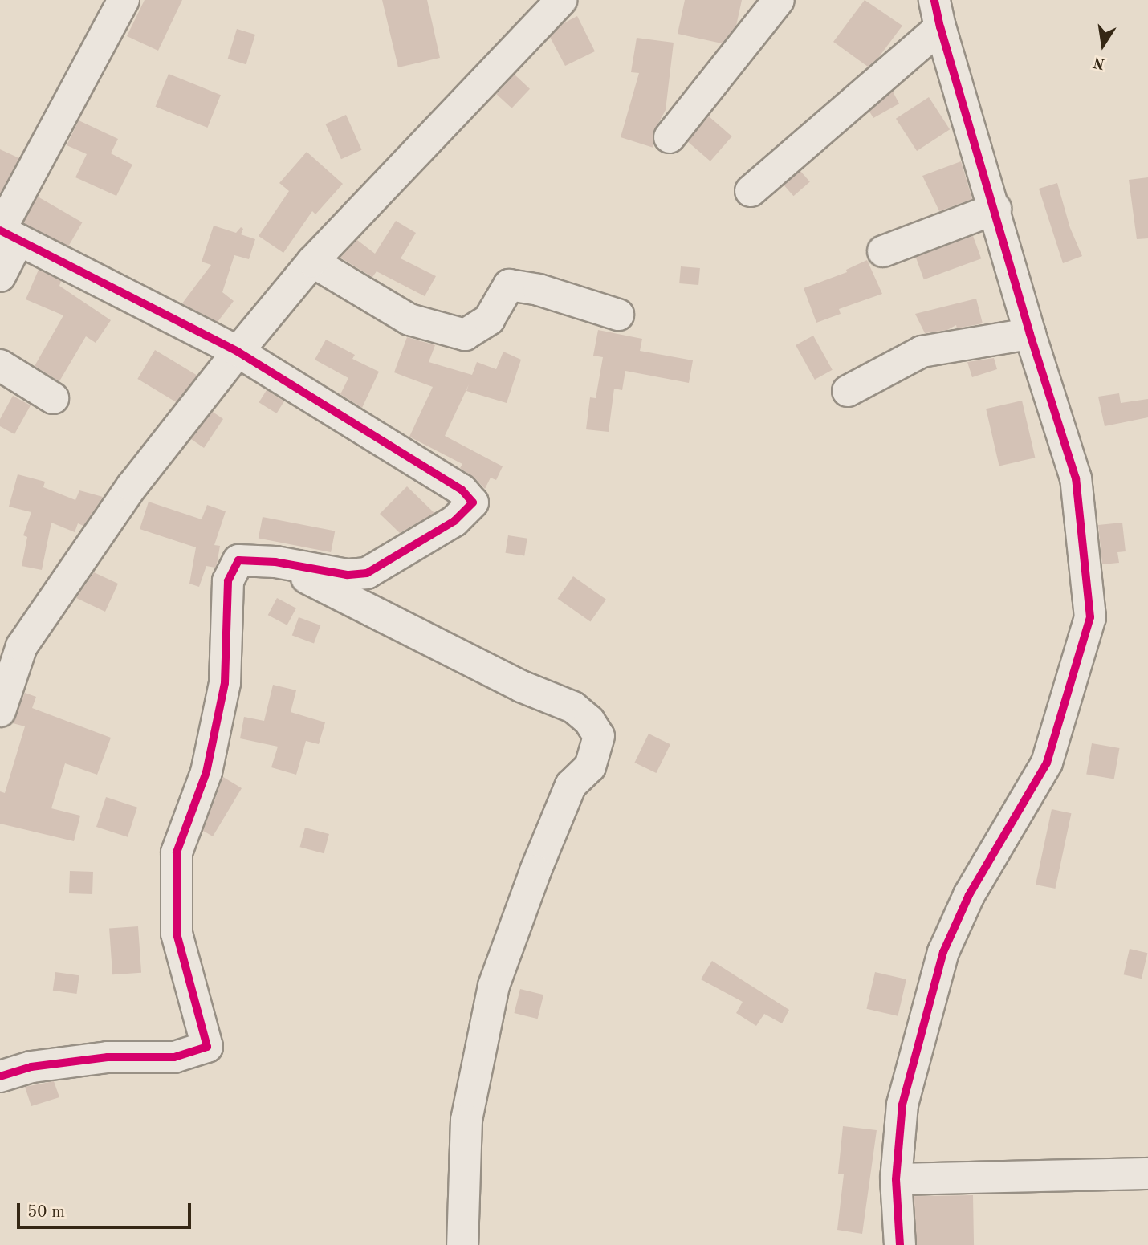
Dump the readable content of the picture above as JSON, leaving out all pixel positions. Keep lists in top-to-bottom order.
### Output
{
  "scale_bar": "50 m",
  "north": "bottom"
}
